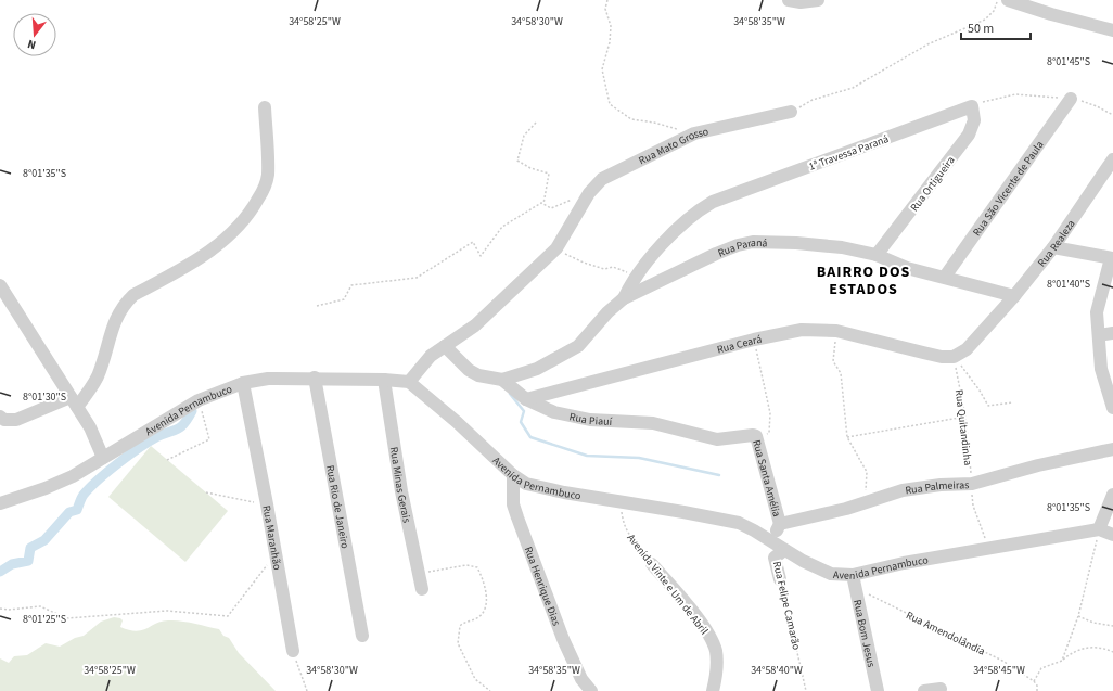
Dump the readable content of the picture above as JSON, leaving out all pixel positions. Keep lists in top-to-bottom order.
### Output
{
  "streets": {
    "street": [
      "Rua Mato Grosso",
      "1ª Travessa Paraná",
      "Rua Ortigueira",
      "Rua São Vicente de Paula",
      "Rua Realeza",
      "Rua Paraná",
      "Rua Ceará",
      "Avenida Pernambuco",
      "Rua Piauí",
      "Rua Santa Amélia",
      "Rua Minas Gerais",
      "Rua Palmeiras",
      "Rua Rio de Janeiro",
      "Rua Maranhão",
      "Avenida Vinte e Um de Abril",
      "Rua Henrique Dias",
      "Rua Felipe Camarão",
      "Rua Bom Jesus"
    ],
    "path": ["Rua Quitandinha", "Rua Amendolândia"]
  },
  "crossings": [
    ["Rua Mato Grosso", "Avenida Pernambuco"],
    ["Rua Mato Grosso", "Rua Piauí"],
    ["1ª Travessa Paraná", "Rua Ortigueira"],
    ["1ª Travessa Paraná", "Rua Paraná"],
    ["Rua Ortigueira", "Rua Paraná"],
    ["Rua São Vicente de Paula", "Rua Paraná"],
    ["Rua Realeza", "Rua Paraná"],
    ["Rua Realeza", "Rua Ceará"],
    ["Rua Realeza", "Rua Quitandinha"],
    ["Rua Paraná", "Rua Piauí"],
    ["Rua Ceará", "Rua Piauí"],
    ["Rua Ceará", "Rua Quitandinha"],
    ["Rua Ceará", "Rua Santa Amélia"],
    ["Avenida Pernambuco", "Rua Quitandinha"],
    ["Avenida Pernambuco", "Rua Minas Gerais"],
    ["Avenida Pernambuco", "Rua Rio de Janeiro"],
    ["Avenida Pernambuco", "Rua Maranhão"],
    ["Avenida Pernambuco", "Avenida Vinte e Um de Abril"],
    ["Avenida Pernambuco", "Rua Henrique Dias"],
    ["Avenida Pernambuco", "Rua Felipe Camarão"],
    ["Avenida Pernambuco", "Rua Bom Jesus"],
    ["Avenida Pernambuco", "Rua Amendolândia"],
    ["Rua Piauí", "Rua Santa Amélia"],
    ["Rua Quitandinha", "Rua Palmeiras"],
    ["Rua Santa Amélia", "Rua Palmeiras"],
    ["Rua Bom Jesus", "Rua Amendolândia"]
  ],
  "districts": ["BAIRRO DOS ESTADOS"],
  "scale_bar": "50 m",
  "north": "bottom",
  "coordinates": [
    "34°58'25\"W",
    "34°58'30\"W",
    "34°58'35\"W",
    "8°01'45\"S",
    "8°01'35\"S",
    "8°01'40\"S",
    "8°01'30\"S",
    "8°01'25\"S",
    "34°58'40\"W",
    "34°58'45\"W"
  ]
}
